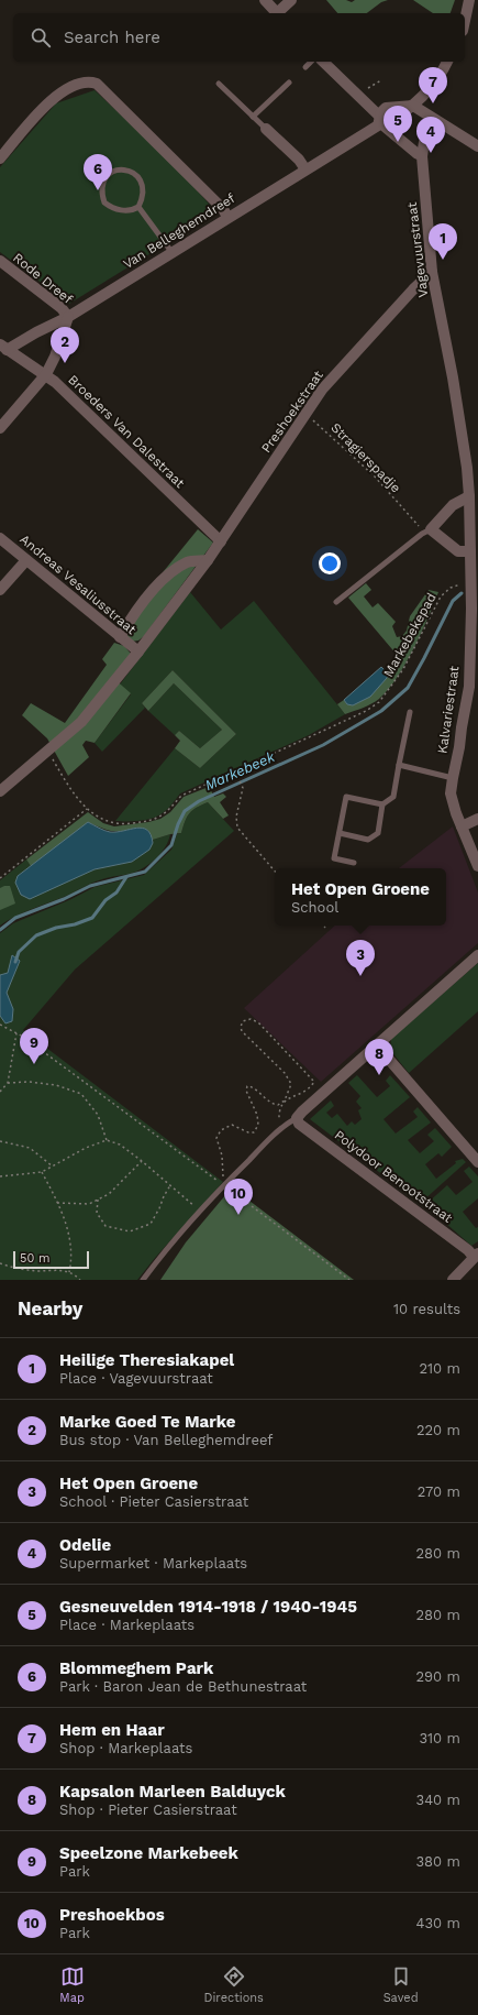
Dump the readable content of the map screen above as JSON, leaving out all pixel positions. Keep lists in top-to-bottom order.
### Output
{
  "streets": {
    "street": [
      "Van Belleghemdreef",
      "Vagevuurstraat",
      "Rode Dreef",
      "Preshoekstraat",
      "Broeders Van Dalestraat",
      "Andreas Vesaliusstraat",
      "Kalvariestraat",
      "Polydoor Benootstraat"
    ],
    "path": ["Stragierspadje", "Markebekepad"]
  },
  "crossings": [
    ["Van Belleghemdreef", "Rode Dreef"],
    ["Van Belleghemdreef", "Broeders Van Dalestraat"],
    ["Vagevuurstraat", "Preshoekstraat"],
    ["Vagevuurstraat", "Kalvariestraat"],
    ["Preshoekstraat", "Broeders Van Dalestraat"],
    ["Preshoekstraat", "Stragierspadje"],
    ["Preshoekstraat", "Andreas Vesaliusstraat"],
    ["Preshoekstraat", "Markebekepad"],
    ["Markebekepad", "Kalvariestraat"]
  ],
  "water": ["Markebeek"],
  "scale_bar": "50 m",
  "page": {
    "search": "Search here",
    "pins": [
      "7",
      "5",
      "4",
      "6",
      "1",
      "2",
      "3",
      "9",
      "8",
      "10"
    ],
    "popup": ["Het Open Groene", "School"],
    "scale": "50 m",
    "heading": ["Nearby", "10 results"],
    "list": [
      {
        "mark": "1",
        "name": "Heilige Theresiakapel",
        "note": "Place · Vagevuurstraat",
        "value": "210 m"
      },
      {
        "mark": "2",
        "name": "Marke Goed Te Marke",
        "note": "Bus stop · Van Belleghemdreef",
        "value": "220 m"
      },
      {
        "mark": "3",
        "name": "Het Open Groene",
        "note": "School · Pieter Casierstraat",
        "value": "270 m"
      },
      {
        "mark": "4",
        "name": "Odelie",
        "note": "Supermarket · Markeplaats",
        "value": "280 m"
      },
      {
        "mark": "5",
        "name": "Gesneuvelden 1914-1918 / 1940-1945",
        "note": "Place · Markeplaats",
        "value": "280 m"
      },
      {
        "mark": "6",
        "name": "Blommeghem Park",
        "note": "Park · Baron Jean de Bethunestraat",
        "value": "290 m"
      },
      {
        "mark": "7",
        "name": "Hem en Haar",
        "note": "Shop · Markeplaats",
        "value": "310 m"
      },
      {
        "mark": "8",
        "name": "Kapsalon Marleen Balduyck",
        "note": "Shop · Pieter Casierstraat",
        "value": "340 m"
      },
      {
        "mark": "9",
        "name": "Speelzone Markebeek",
        "note": "Park",
        "value": "380 m"
      },
      {
        "mark": "10",
        "name": "Preshoekbos",
        "note": "Park",
        "value": "430 m"
      }
    ],
    "nav": ["Map", "Directions", "Saved"]
  }
}
